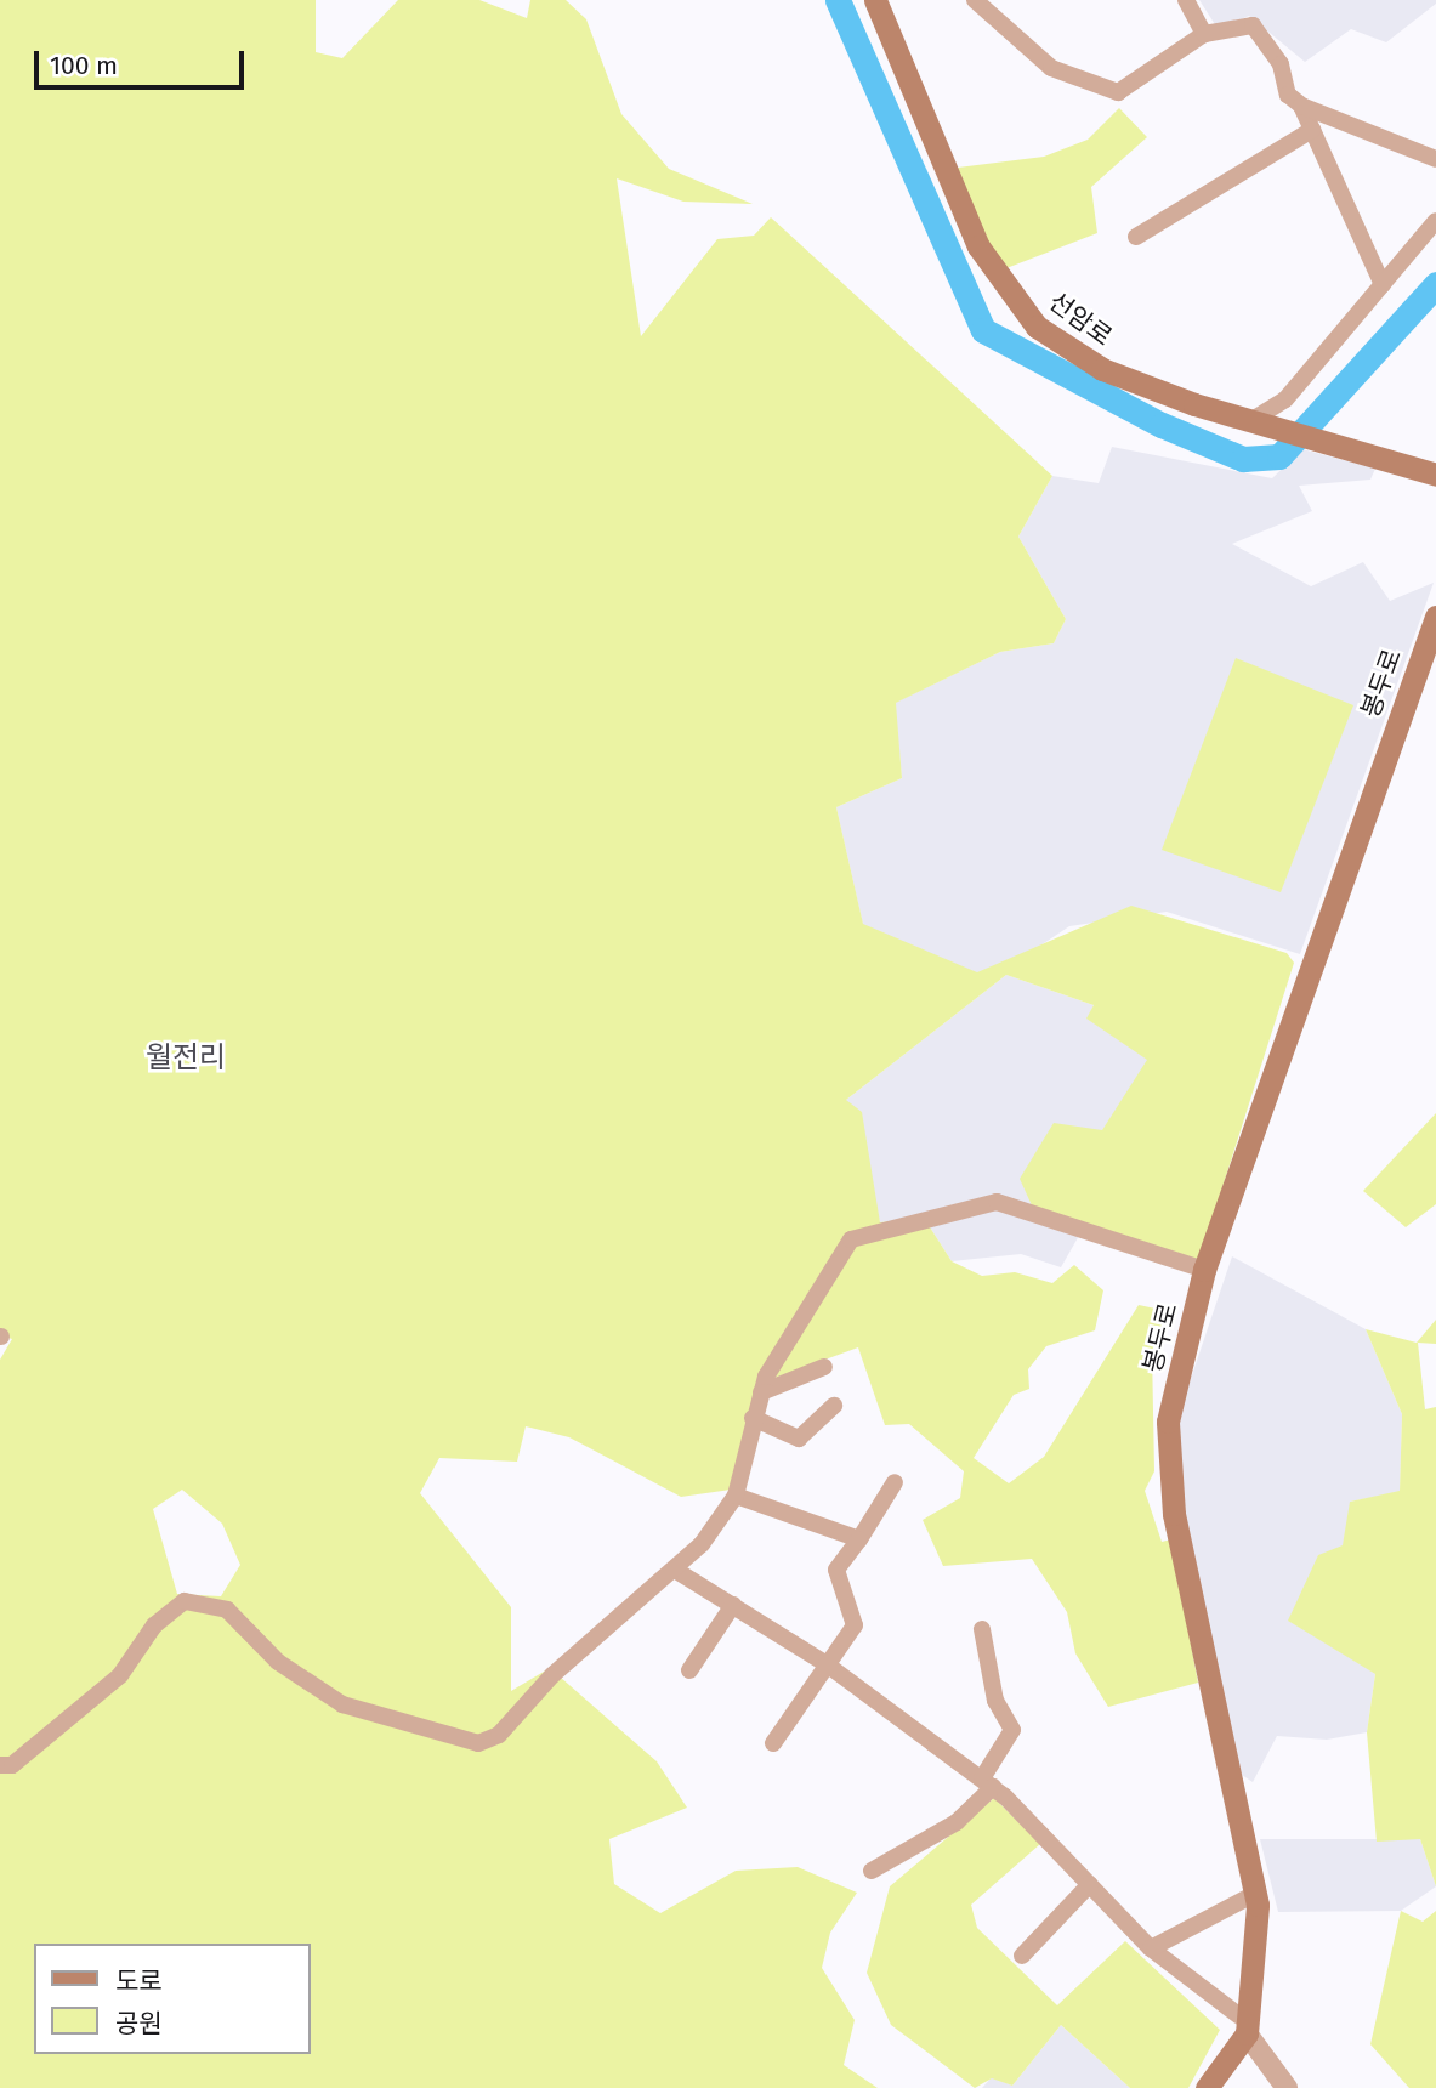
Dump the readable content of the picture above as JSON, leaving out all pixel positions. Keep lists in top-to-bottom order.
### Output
{
  "streets": {
    "main road": ["선암로", "봉두로"]
  },
  "districts": ["월전리"],
  "legend": ["도로", "공원"],
  "scale_bar": "100 m"
}
